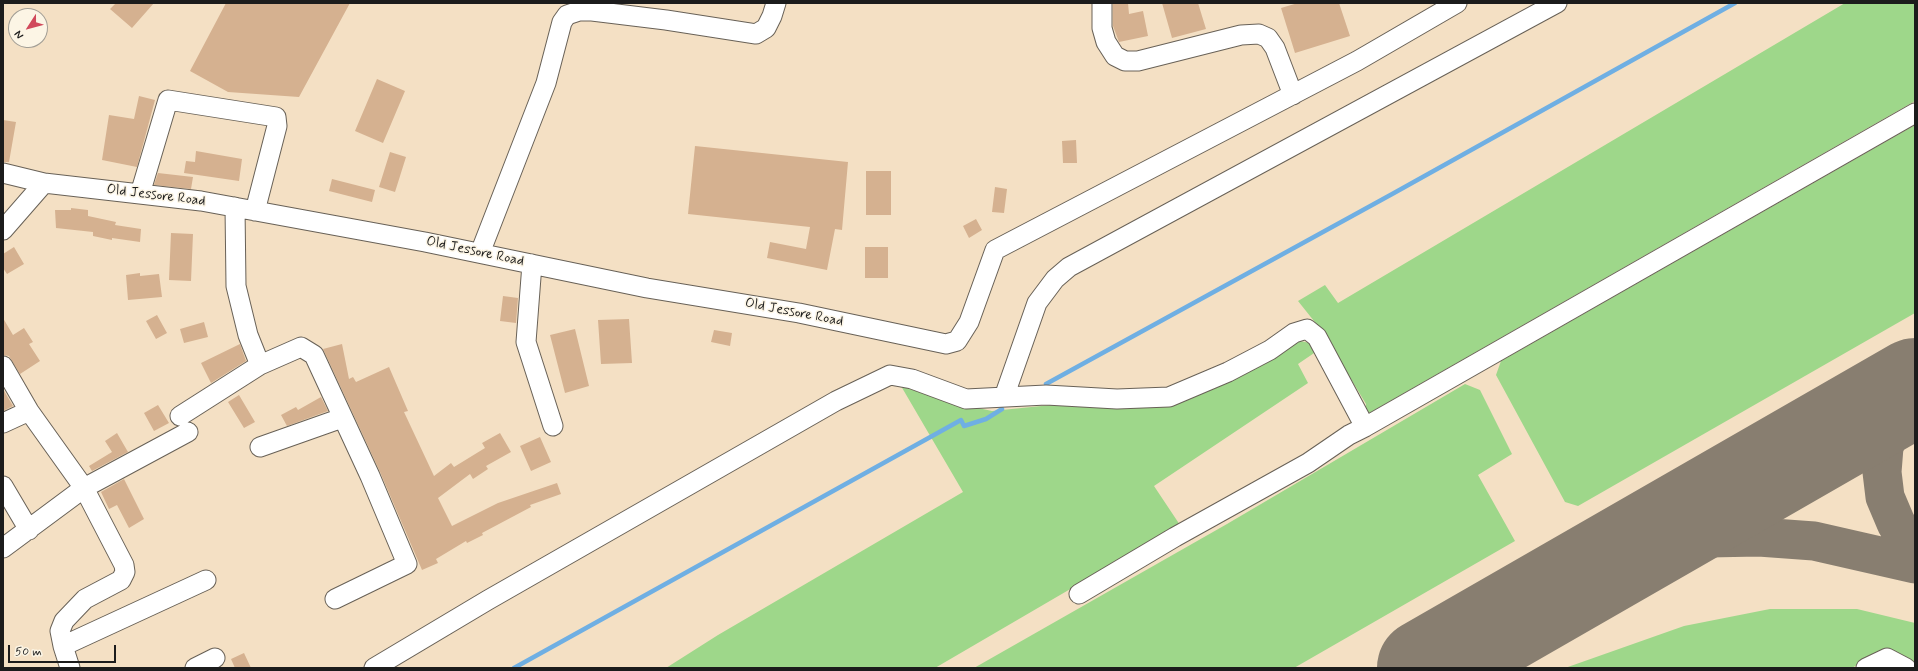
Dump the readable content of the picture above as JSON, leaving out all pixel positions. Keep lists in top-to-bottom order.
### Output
{
  "streets": {
    "street": ["Old Jessore Road"]
  },
  "scale_bar": "50 m",
  "north": "bottom left"
}
